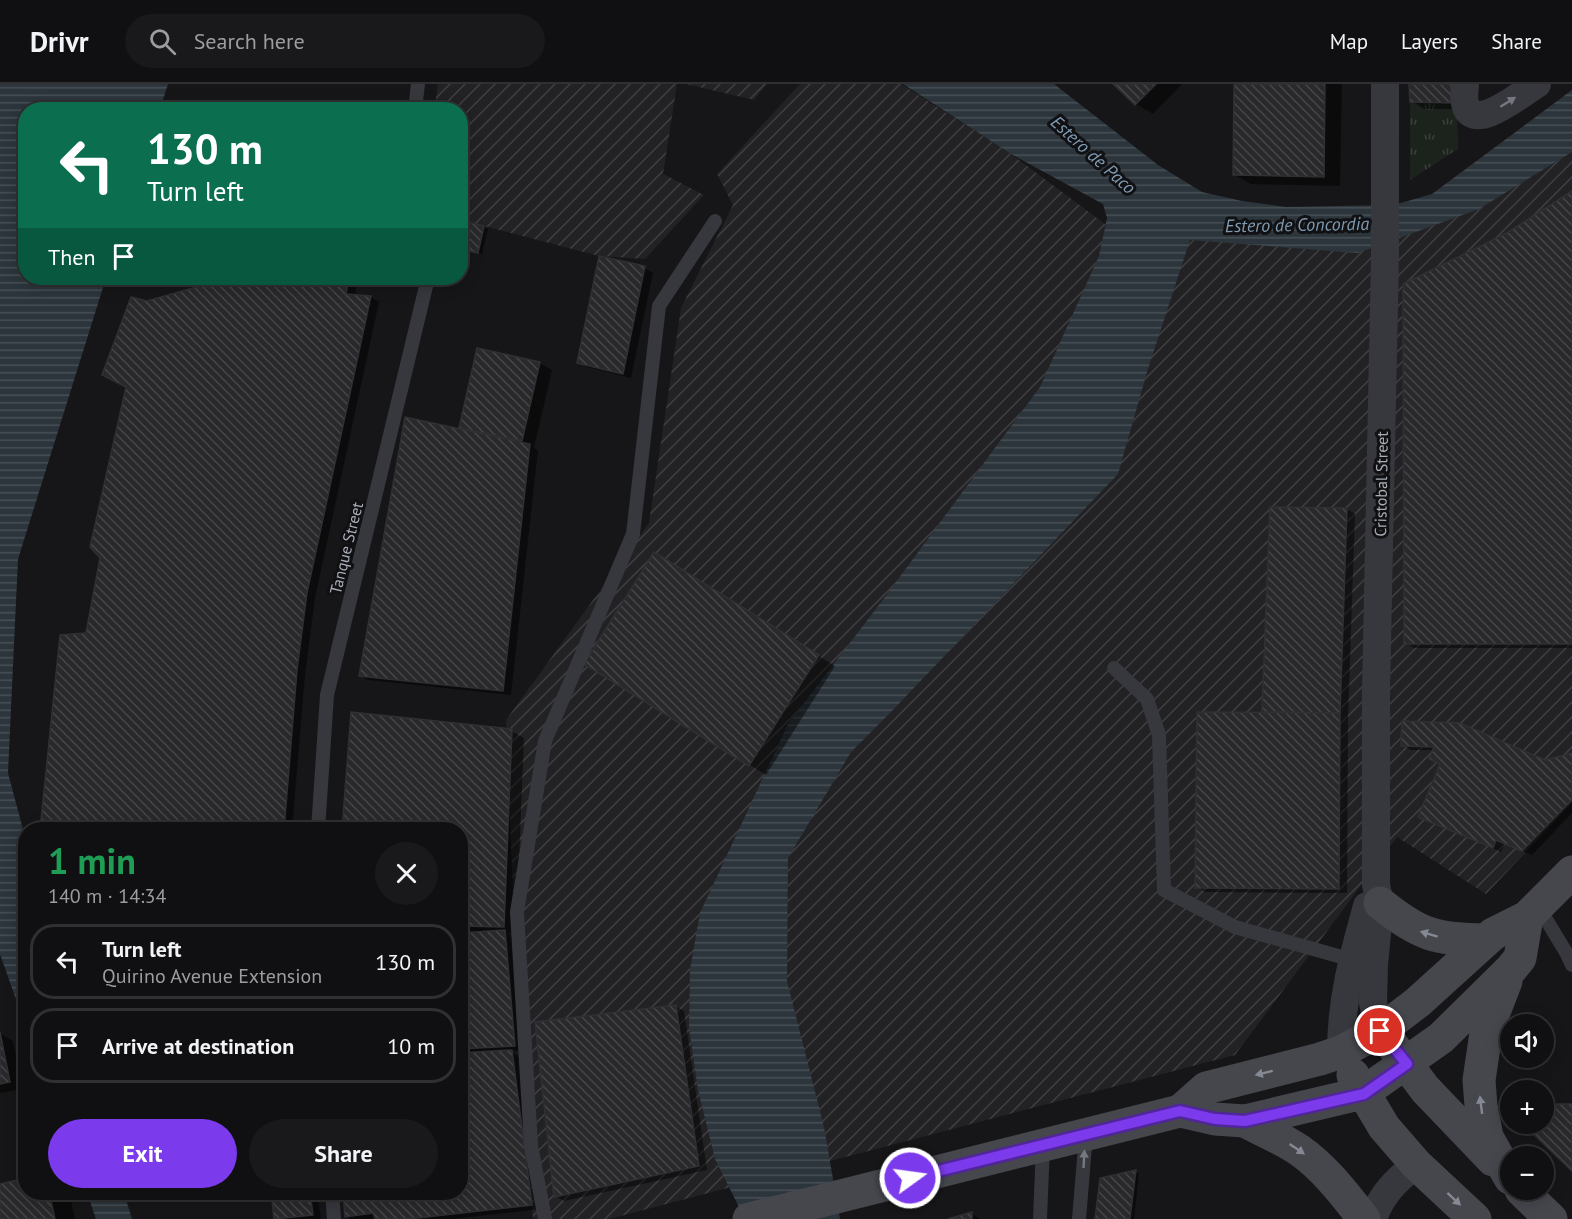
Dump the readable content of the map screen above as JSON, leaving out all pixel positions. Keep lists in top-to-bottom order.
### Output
{
  "streets": {
    "street": ["Cristobal Street"],
    "lane": ["Tanque Street"]
  },
  "water": ["Estero de Paco", "Estero de Concordia"],
  "page": {
    "header": "Drivr",
    "search": "Search here",
    "nav": ["Map", "Layers", "Share"],
    "turn": ["130 m", "Turn left"],
    "then": "Then",
    "heading": ["1 min", "140 m · 14:34"],
    "list": [
      {
        "name": "Turn left",
        "note": "Quirino Avenue Extension",
        "value": "130 m"
      },
      {
        "name": "Arrive at destination",
        "value": "10 m"
      }
    ],
    "map_buttons": ["+", "−"],
    "buttons": ["Exit", "Share"]
  }
}
